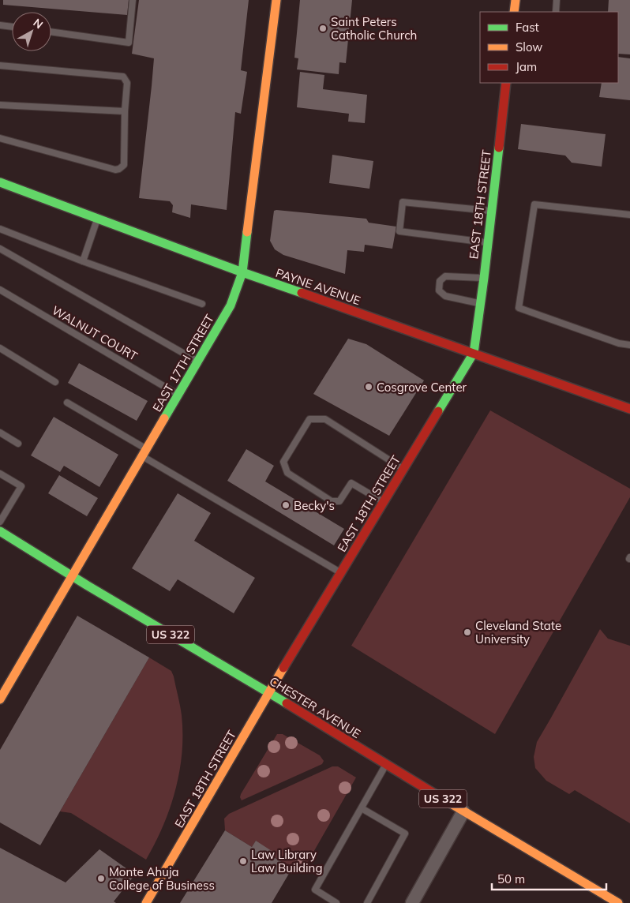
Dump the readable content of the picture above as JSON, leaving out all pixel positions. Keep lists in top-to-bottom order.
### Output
{
  "streets": {
    "main road": [
      "EAST 18TH STREET",
      "PAYNE AVENUE",
      "EAST 17TH STREET",
      "US 322",
      "CHESTER AVENUE"
    ],
    "lane": ["WALNUT COURT"]
  },
  "crossings": [
    ["EAST 18TH STREET", "PAYNE AVENUE"],
    ["EAST 18TH STREET", "CHESTER AVENUE"],
    ["PAYNE AVENUE", "EAST 17TH STREET"],
    ["WALNUT COURT", "EAST 17TH STREET"],
    ["EAST 17TH STREET", "CHESTER AVENUE"]
  ],
  "places": [
    "Saint Peters Catholic Church",
    "Cosgrove Center",
    "Becky's",
    "Cleveland State University",
    "Law Library Law Building",
    "Monte Ahuja College of Business"
  ],
  "legend": ["Fast", "Slow", "Jam"],
  "scale_bar": "50 m",
  "north": "top right"
}
